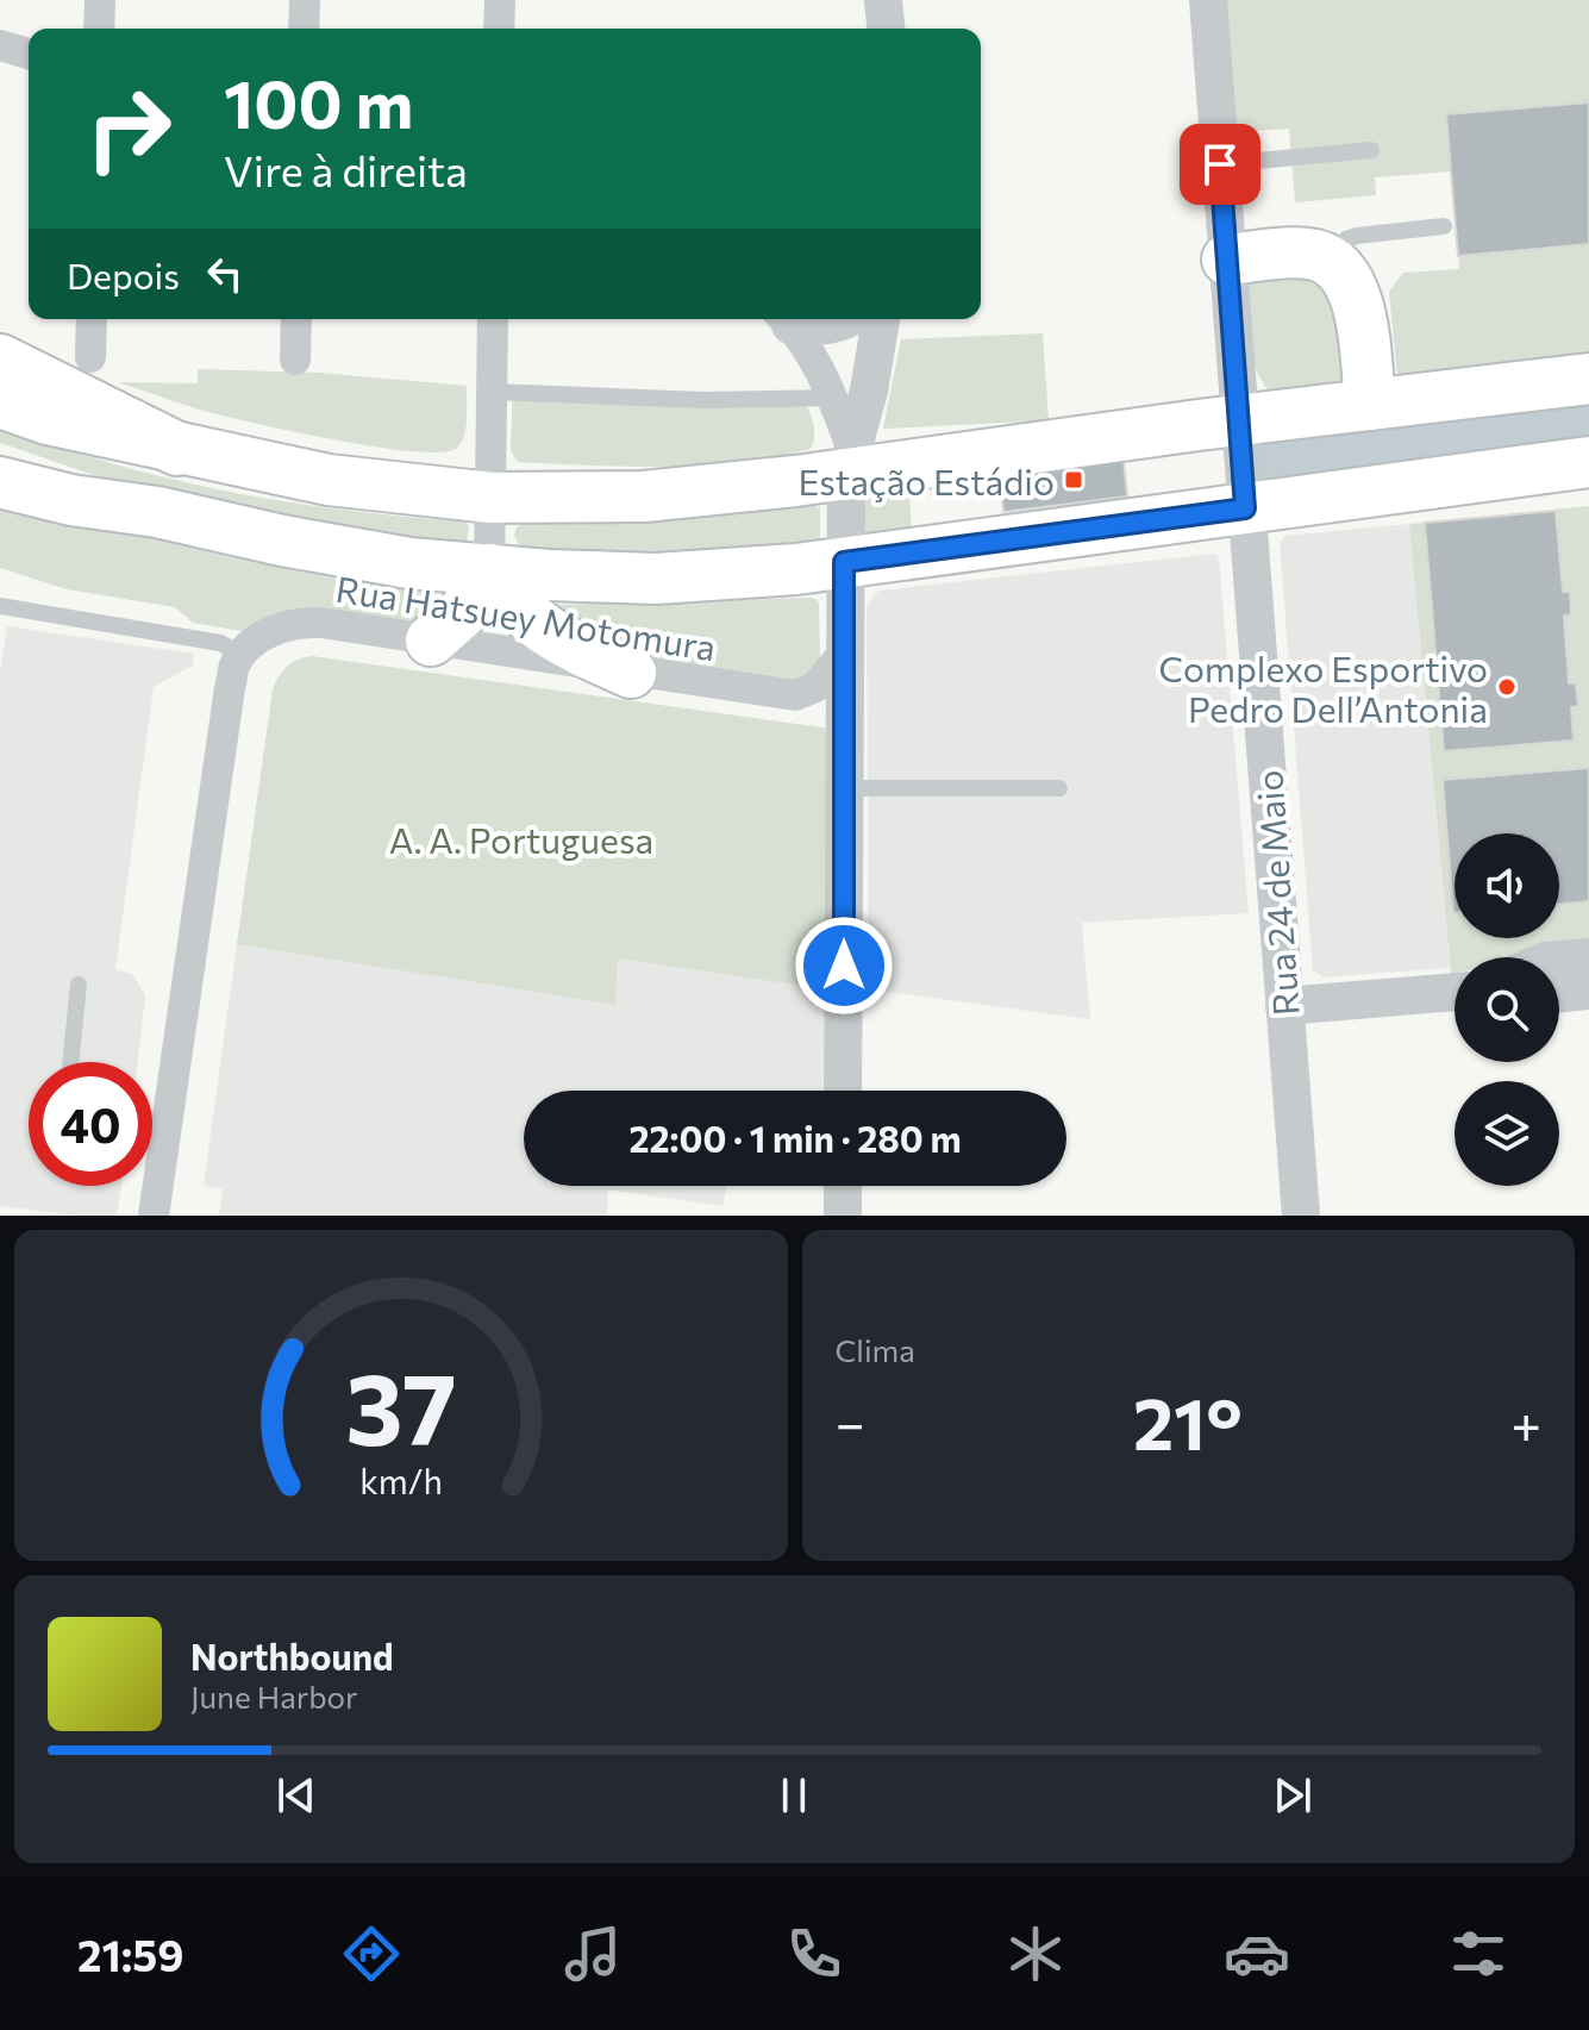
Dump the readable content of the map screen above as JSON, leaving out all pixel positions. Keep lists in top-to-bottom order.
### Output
{
  "streets": {
    "street": ["Rua Hatsuey Motomura", "Rua 24 de Maio"]
  },
  "parks": ["A. A. Portuguesa"],
  "places": {
    "transit": ["Estação Estádio"],
    "other": ["Complexo Esportivo Pedro Dell’Antonia"]
  },
  "page": {
    "turn": ["100 m", "Vire à direita"],
    "then": "Depois",
    "limit": "40",
    "trip": "22:00 · 1 min · 280 m",
    "tile": "Clima",
    "heat": ["−", "21°", "+"],
    "song": ["Northbound", "June Harbor"],
    "tabs": "21:59",
    "gauge": ["37", "km/h"]
  }
}
